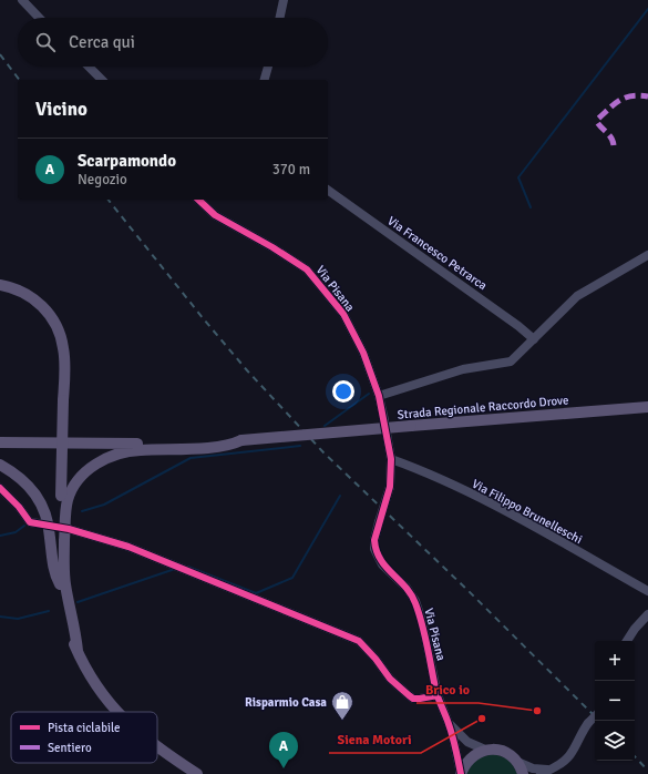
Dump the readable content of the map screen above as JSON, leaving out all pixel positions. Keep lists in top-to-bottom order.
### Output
{
  "streets": {
    "main road": ["Via Pisana", "Strada Regionale Raccordo Drove"],
    "street": ["Via Francesco Petrarca", "Via Filippo Brunelleschi"]
  },
  "crossings": [
    ["Via Pisana", "Via Filippo Brunelleschi"]
  ],
  "places": {
    "other": ["Brico io", "Siena Motori"],
    "shop": ["Risparmio Casa"]
  },
  "legend": ["Pista ciclabile", "Sentiero"],
  "page": {
    "search": "Cerca qui",
    "heading": "Vicino",
    "list": [
      {
        "mark": "A",
        "name": "Scarpamondo",
        "note": "Negozio",
        "value": "370 m"
      }
    ],
    "map_buttons": ["+", "−"],
    "pins": "A"
  }
}
